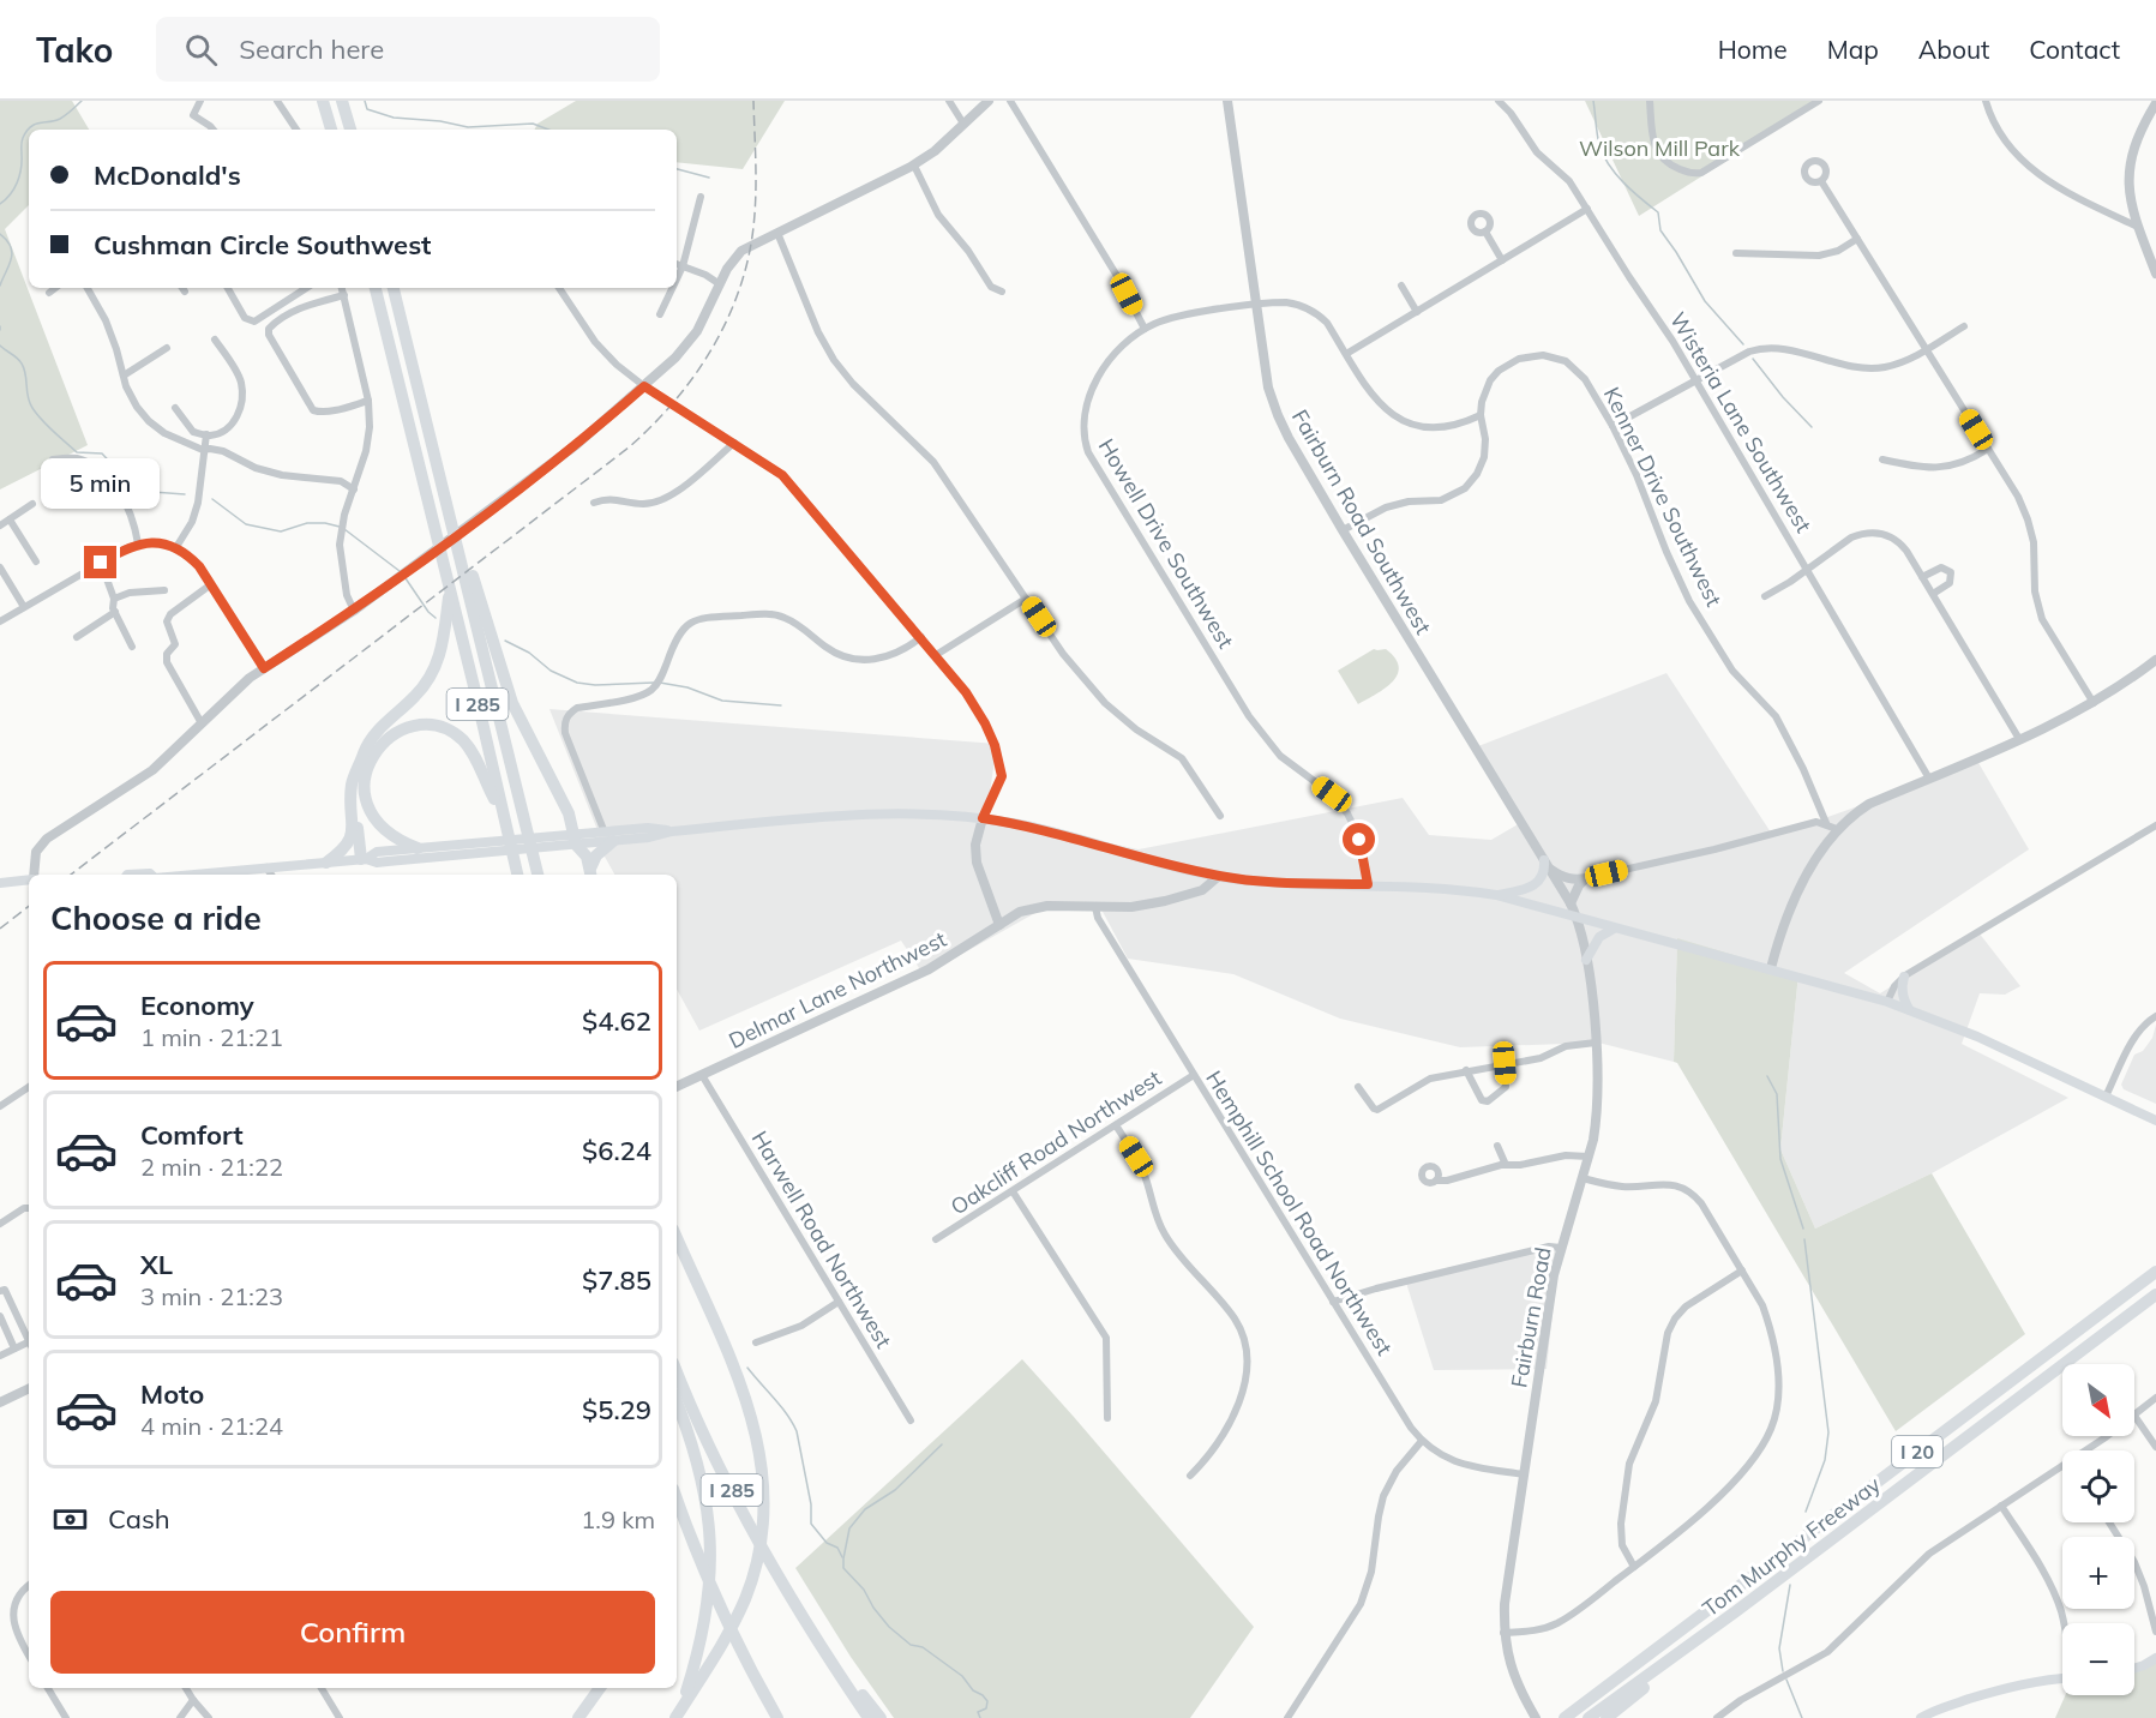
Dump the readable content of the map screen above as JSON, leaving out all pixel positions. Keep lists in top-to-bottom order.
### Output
{
  "streets": {
    "highway": ["I 285", "I 20", "Tom Murphy Freeway"],
    "street": [
      "Wisteria Lane Southwest",
      "Kenner Drive Southwest",
      "Fairburn Road Southwest",
      "Howell Drive Southwest",
      "Delmar Lane Northwest",
      "Oakcliff Road Northwest",
      "Hemphill School Road Northwest",
      "Harwell Road Northwest",
      "Fairburn Road"
    ]
  },
  "crossings": [
    ["Kenner Drive Southwest", "Fairburn Road Southwest"],
    ["Kenner Drive Southwest", "Howell Drive Southwest"],
    ["Fairburn Road Southwest", "Howell Drive Southwest"],
    ["Fairburn Road Southwest", "Fairburn Road"],
    ["Delmar Lane Northwest", "Hemphill School Road Northwest"],
    ["Delmar Lane Northwest", "Harwell Road Northwest"],
    ["Oakcliff Road Northwest", "Hemphill School Road Northwest"],
    ["Hemphill School Road Northwest", "Fairburn Road"]
  ],
  "parks": ["Wilson Mill Park"],
  "north": "bottom right",
  "page": {
    "header": "Tako",
    "search": "Search here",
    "nav": [
      "Home",
      "Map",
      "About",
      "Contact"
    ],
    "banner": ["McDonald's", "Cushman Circle Southwest"],
    "bubble": "5 min",
    "heading": "Choose a ride",
    "list": [
      {
        "name": "Economy",
        "note": "1 min · 21:21",
        "value": "$4.62"
      },
      {
        "name": "Comfort",
        "note": "2 min · 21:22",
        "value": "$6.24"
      },
      {
        "name": "XL",
        "note": "3 min · 21:23",
        "value": "$7.85"
      },
      {
        "name": "Moto",
        "note": "4 min · 21:24",
        "value": "$5.29"
      }
    ],
    "map_buttons": ["+", "−"],
    "pay": ["Cash", "1.9 km"],
    "buttons": "Confirm"
  }
}
